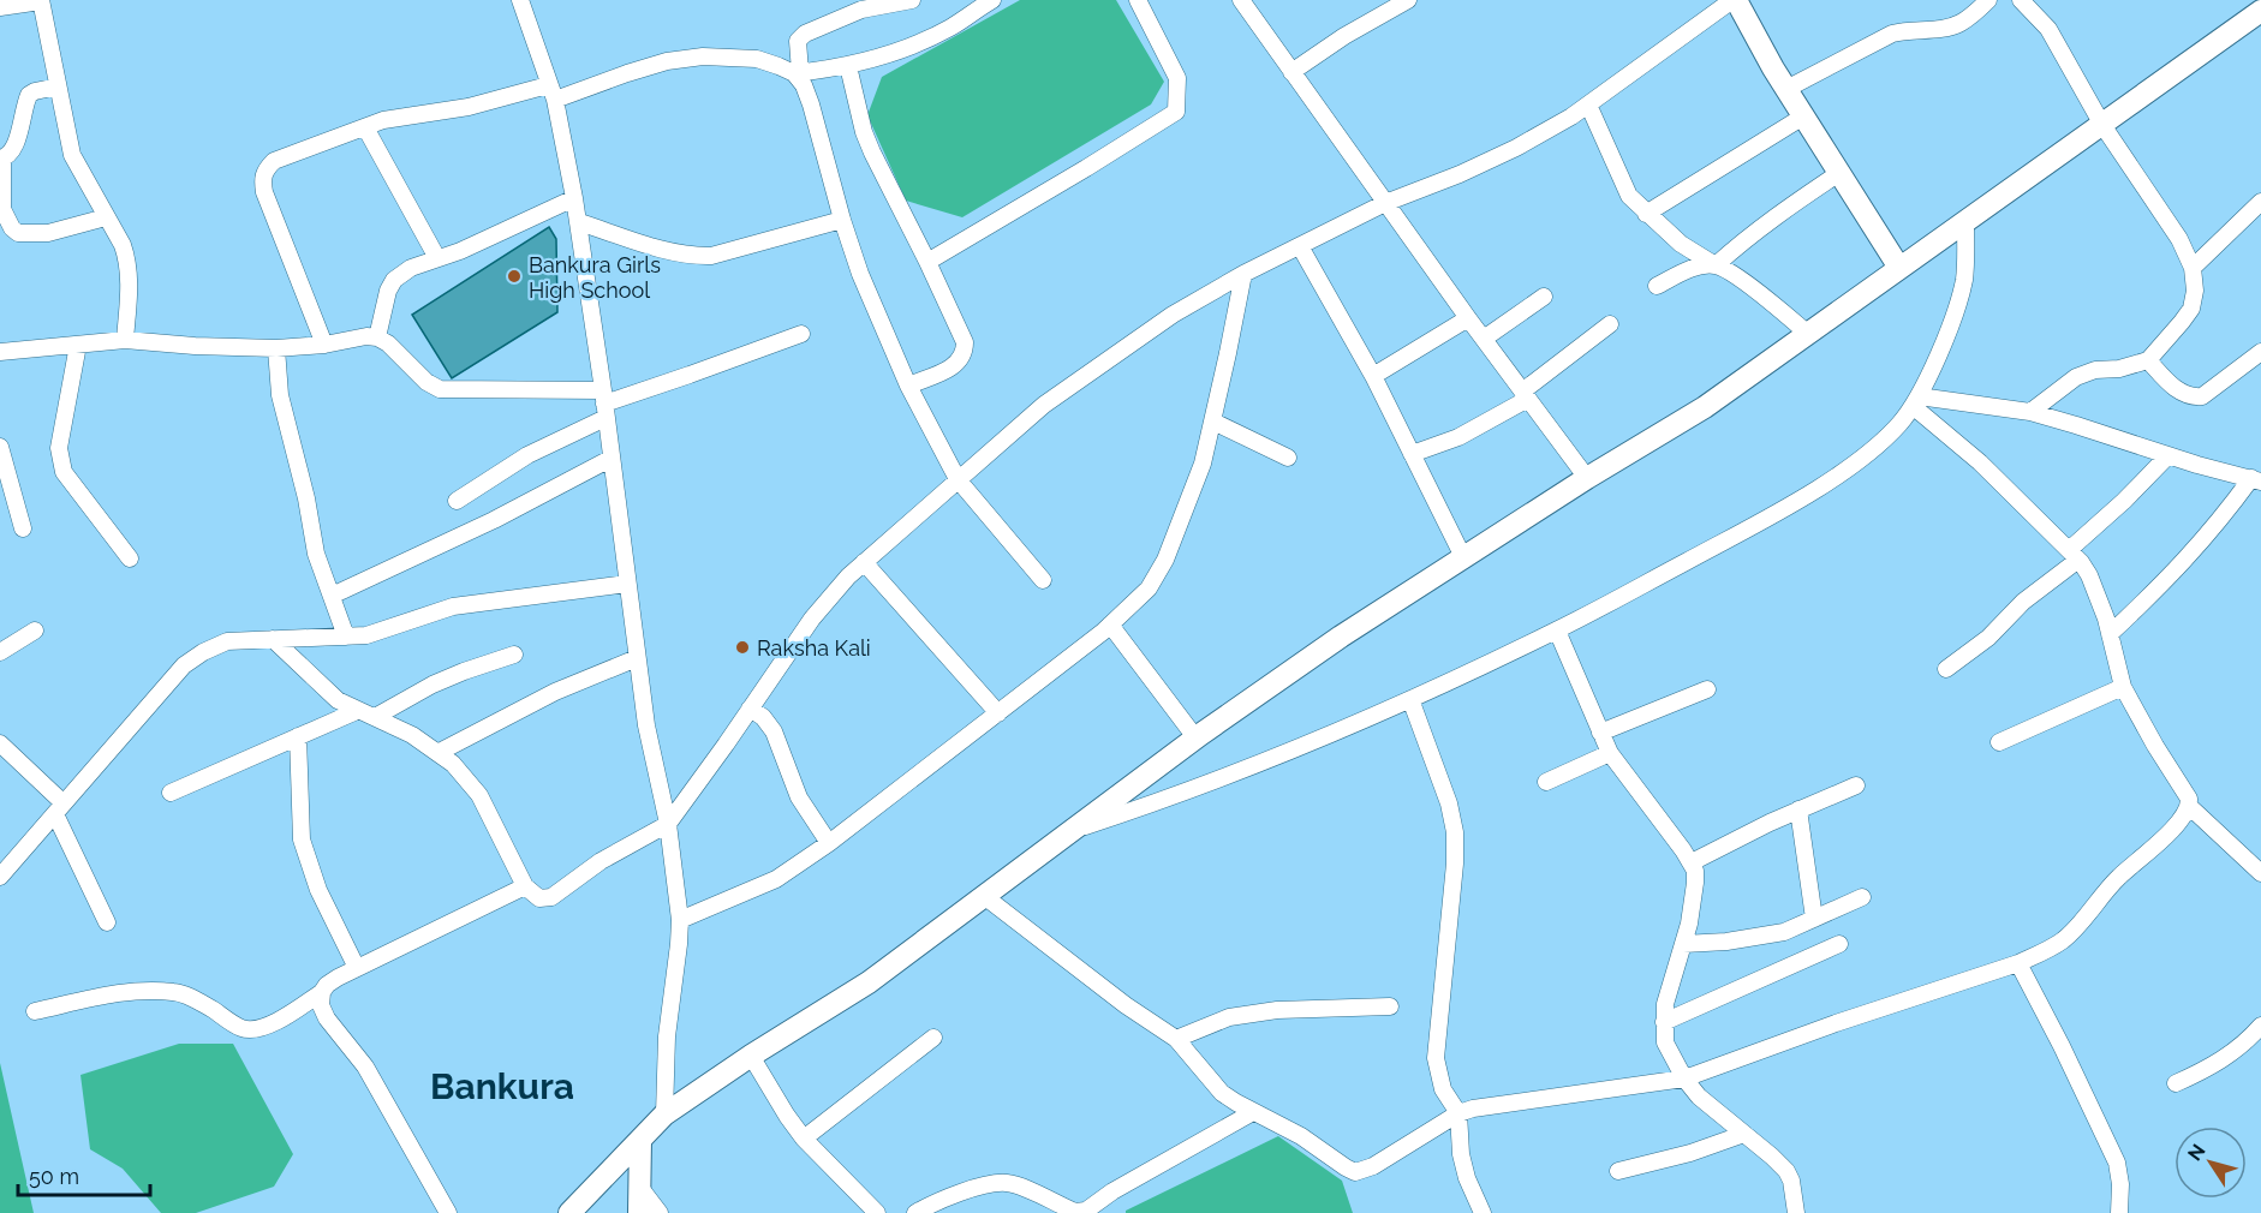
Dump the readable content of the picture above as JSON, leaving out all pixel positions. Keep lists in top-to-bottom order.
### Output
{
  "districts": ["Bankura"],
  "places": ["Bankura Girls High School", "Raksha Kali"],
  "scale_bar": "50 m",
  "north": "top left"
}
